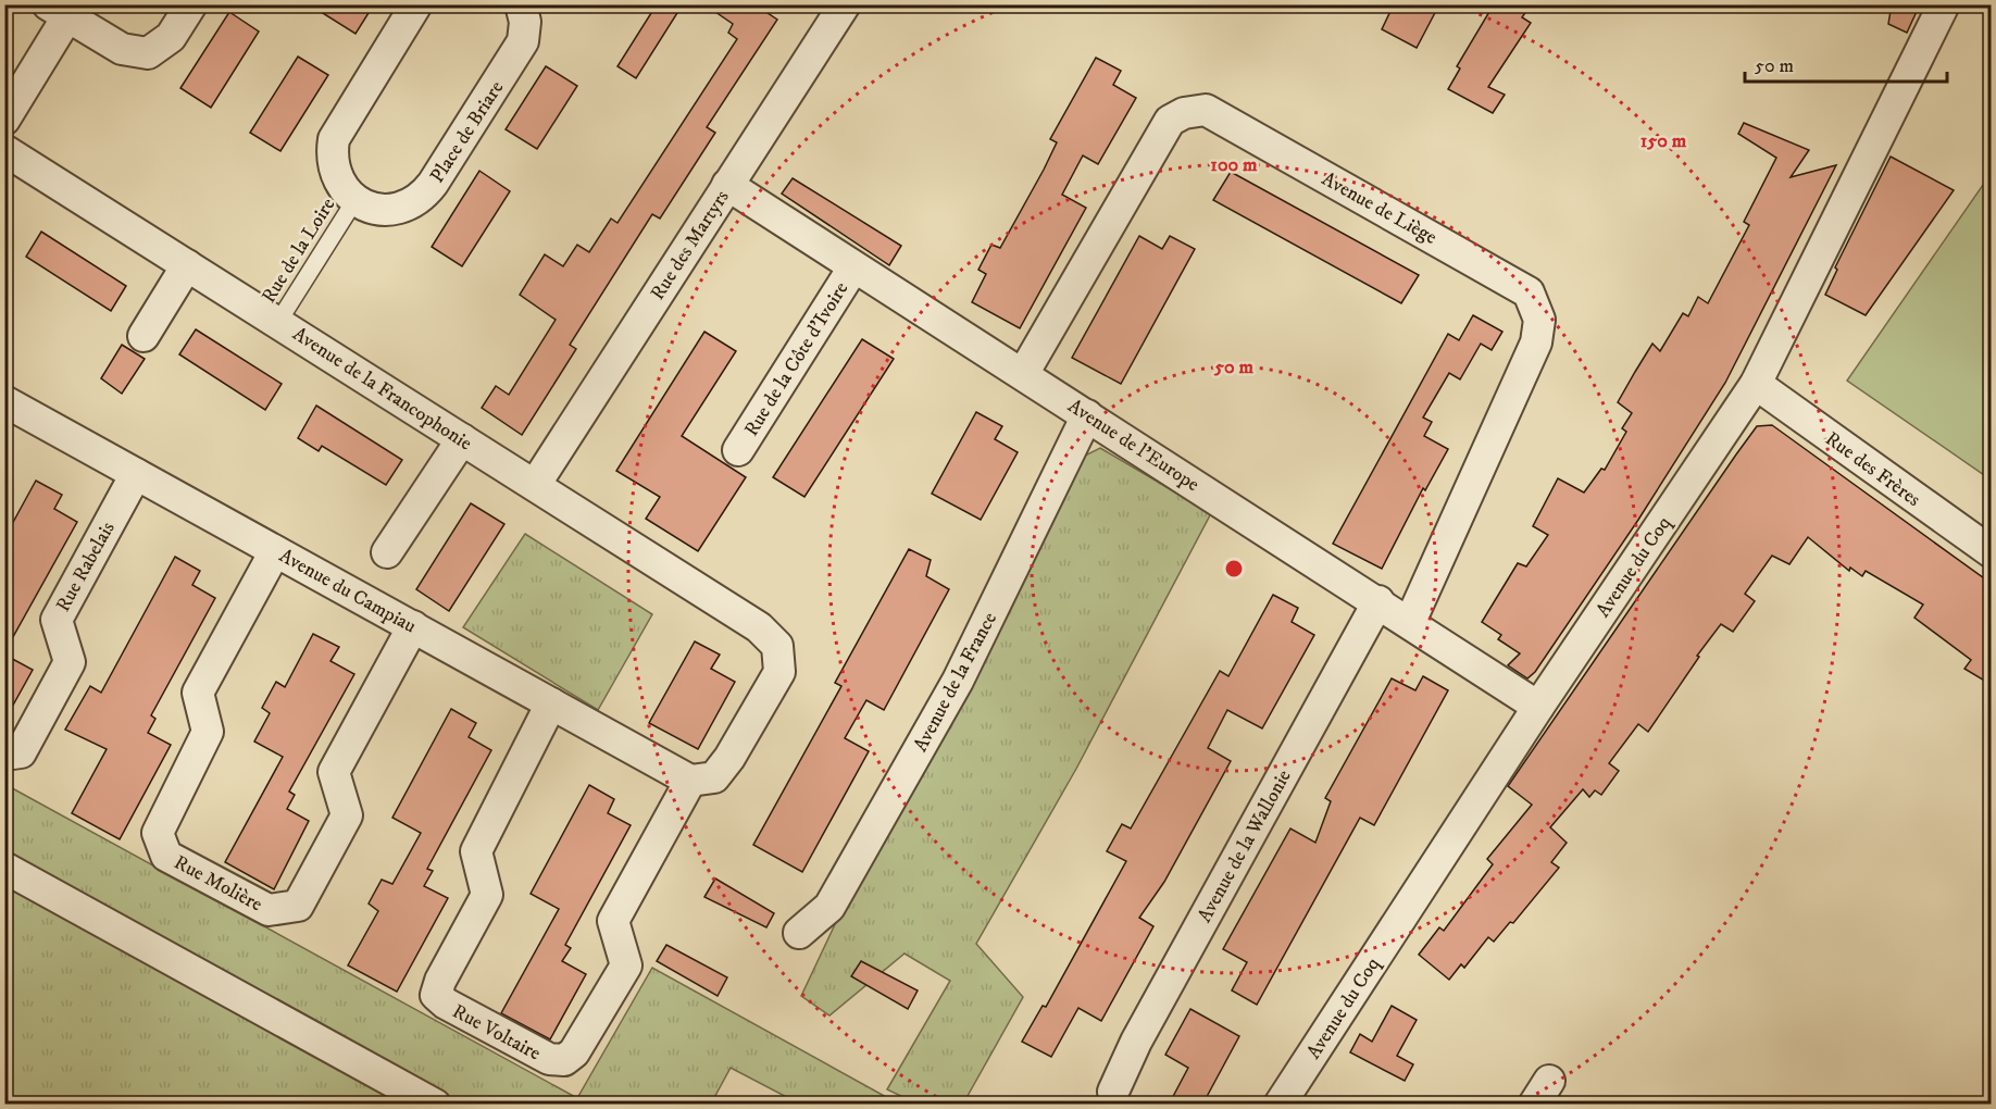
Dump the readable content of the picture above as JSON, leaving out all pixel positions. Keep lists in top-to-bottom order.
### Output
{
  "streets": {
    "street": [
      "Place de Briare",
      "Avenue de Liège",
      "Rue des Martyrs",
      "Rue de la Côte d'Ivoire",
      "Avenue de la Francophonie",
      "Avenue de l'Europe",
      "Rue des Frères",
      "Rue Rabelais",
      "Avenue du Coq",
      "Avenue du Campiau",
      "Avenue de la France",
      "Avenue de la Wallonie",
      "Rue Molière",
      "Rue Voltaire"
    ],
    "lane": ["Rue de la Loire"]
  },
  "crossings": [
    ["Place de Briare", "Rue de la Loire"],
    ["Avenue de Liège", "Avenue de l'Europe"],
    ["Rue des Martyrs", "Avenue de la Francophonie"],
    ["Rue des Martyrs", "Avenue de l'Europe"],
    ["Rue de la Loire", "Avenue de la Francophonie"],
    ["Rue de la Côte d'Ivoire", "Avenue de l'Europe"],
    ["Avenue de la Francophonie", "Avenue du Campiau"],
    ["Avenue de la Francophonie", "Rue Voltaire"],
    ["Avenue de l'Europe", "Avenue du Coq"],
    ["Avenue de l'Europe", "Avenue de la France"],
    ["Avenue de l'Europe", "Avenue de la Wallonie"],
    ["Rue des Frères", "Avenue du Coq"],
    ["Rue Rabelais", "Avenue du Campiau"],
    ["Avenue du Campiau", "Rue Molière"],
    ["Avenue du Campiau", "Rue Voltaire"]
  ],
  "scale_bar": "50 m",
  "rings": ["150 m", "100 m", "50 m"]
}
